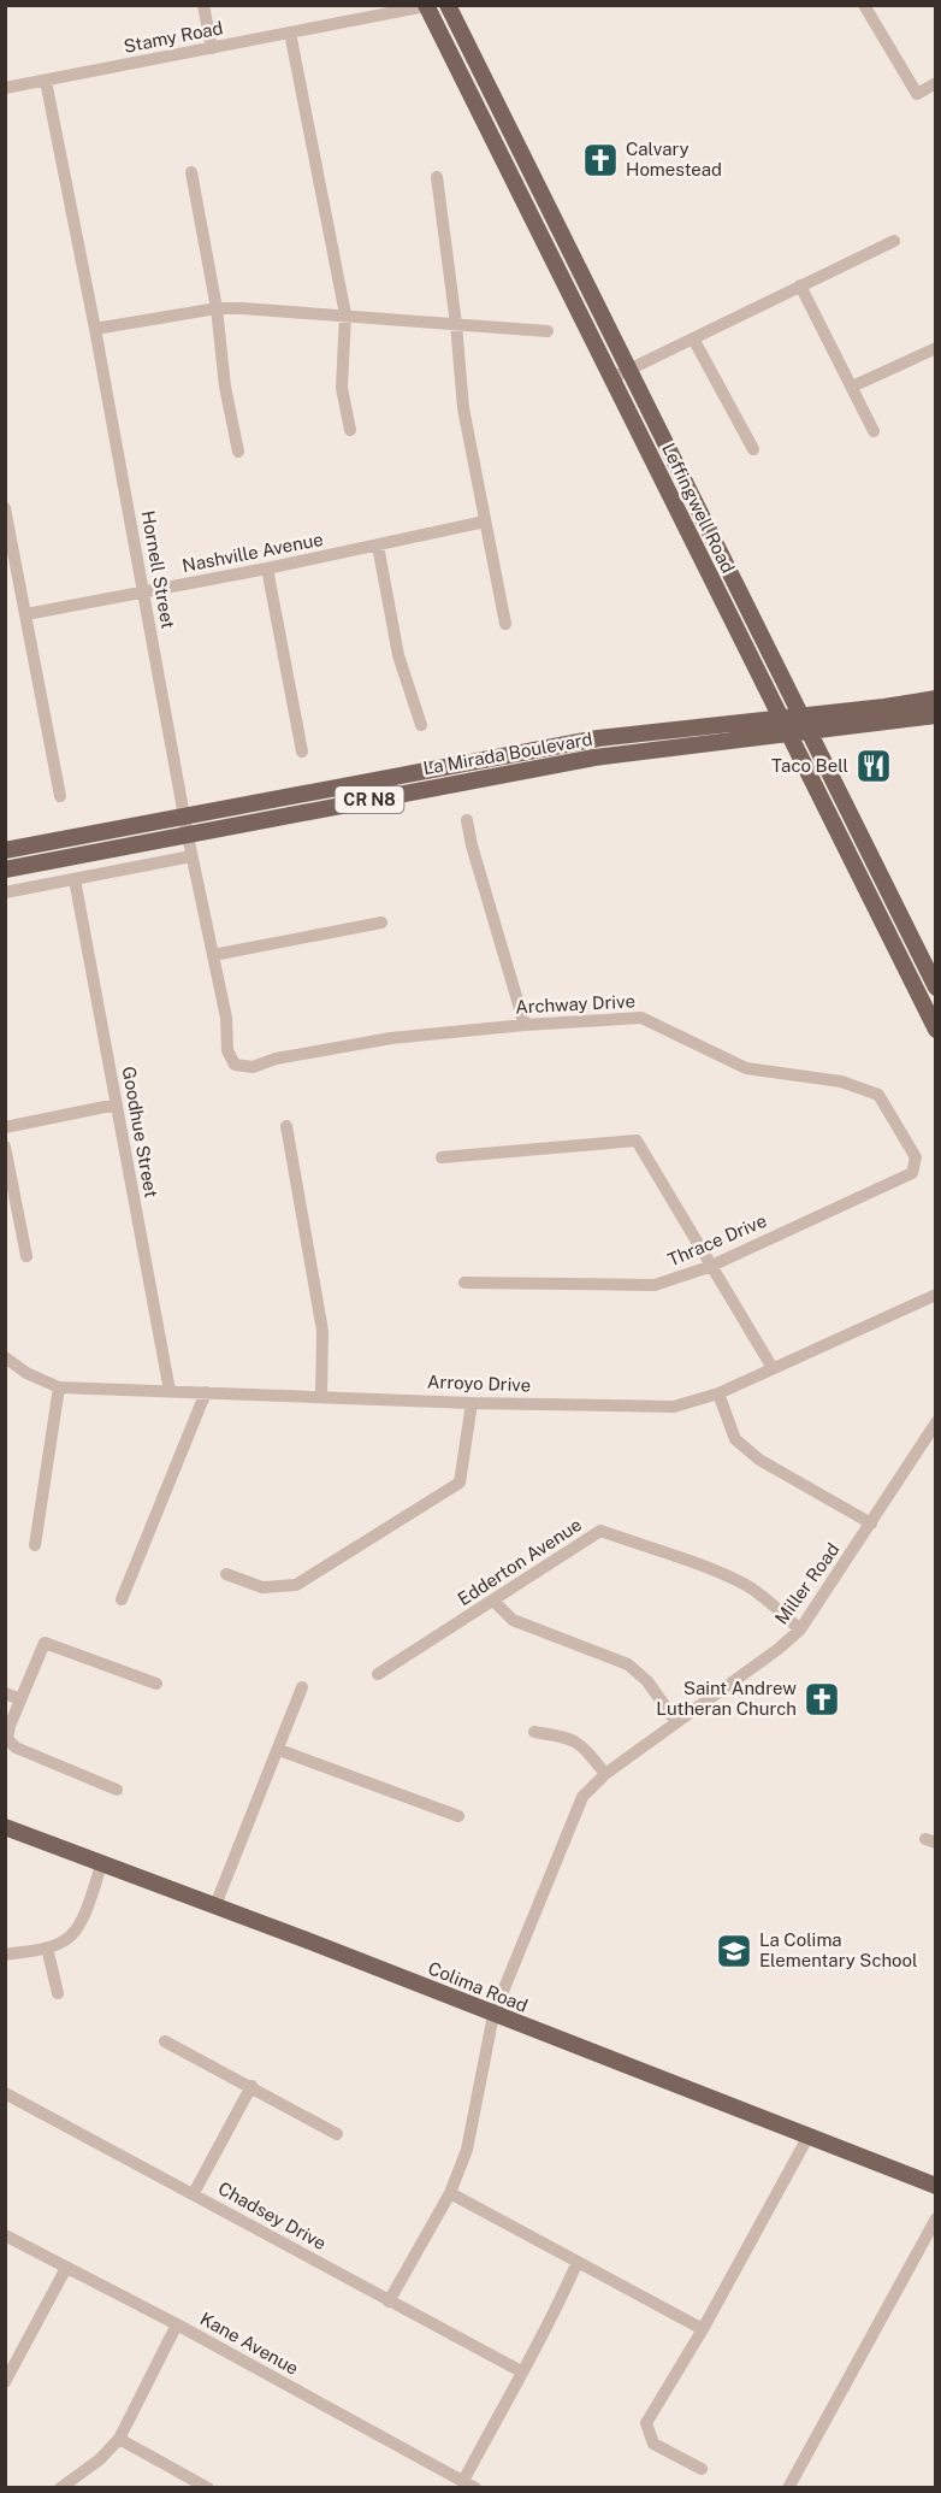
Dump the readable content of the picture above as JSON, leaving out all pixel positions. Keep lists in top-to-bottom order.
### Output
{
  "streets": {
    "main road": [
      "Leffingwell Road",
      "La Mirada Boulevard",
      "CR N8",
      "Colima Road"
    ],
    "street": [
      "Stamy Road",
      "Nashville Avenue",
      "Hornell Street",
      "Archway Drive",
      "Goodhue Street",
      "Thrace Drive",
      "Arroyo Drive",
      "Edderton Avenue",
      "Miller Road",
      "Chadsey Drive",
      "Kane Avenue"
    ]
  },
  "crossings": [
    ["Stamy Road", "Leffingwell Road"],
    ["Stamy Road", "Hornell Street"],
    ["Leffingwell Road", "La Mirada Boulevard"],
    ["Nashville Avenue", "Hornell Street"],
    ["Hornell Street", "La Mirada Boulevard"],
    ["Hornell Street", "Archway Drive"],
    ["Archway Drive", "Thrace Drive"],
    ["Goodhue Street", "Arroyo Drive"],
    ["Edderton Avenue", "Miller Road"],
    ["Miller Road", "Colima Road"],
    ["Miller Road", "Chadsey Drive"]
  ],
  "places": {
    "church": ["Calvary Homestead", "Saint Andrew Lutheran Church"],
    "restaurant": ["Taco Bell"],
    "school or university": ["La Colima Elementary School"]
  }
}
